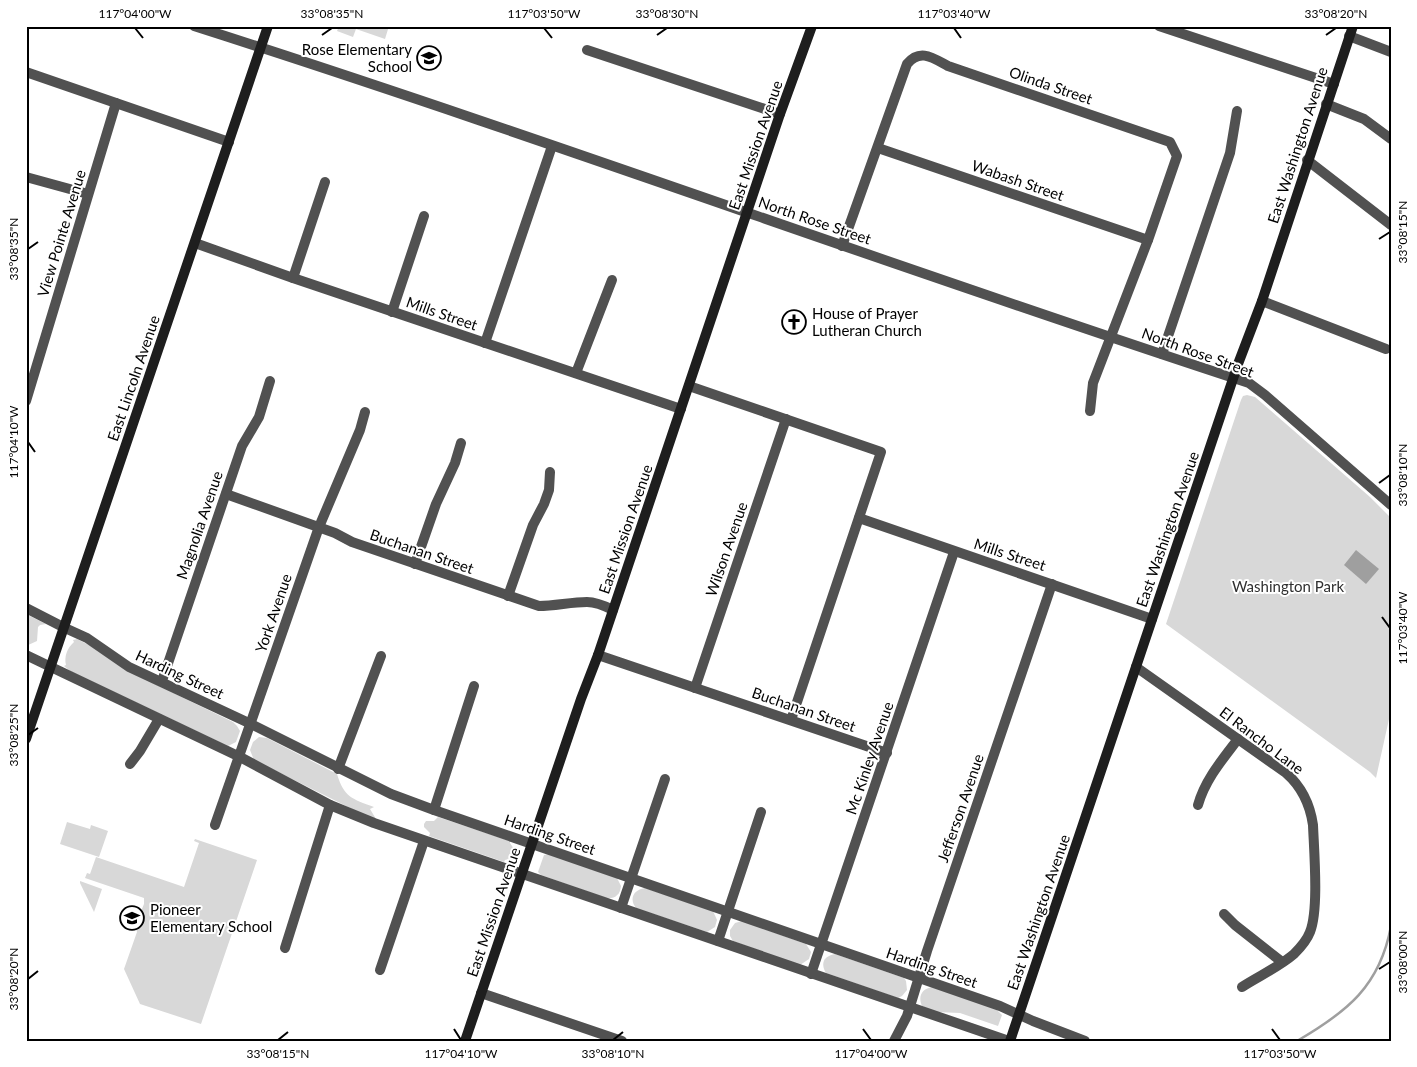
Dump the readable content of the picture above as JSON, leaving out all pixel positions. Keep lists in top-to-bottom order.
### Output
{
  "streets": {
    "main road": ["East Mission Avenue", "East Washington Avenue", "East Lincoln Avenue"],
    "street": [
      "Olinda Street",
      "Wabash Street",
      "North Rose Street",
      "View Pointe Avenue",
      "Mills Street",
      "Magnolia Avenue",
      "Wilson Avenue",
      "Buchanan Street",
      "York Avenue",
      "Harding Street",
      "El Rancho Lane",
      "Mc Kinley Avenue",
      "Jefferson Avenue"
    ]
  },
  "crossings": [
    ["Olinda Street", "Wabash Street"],
    ["East Mission Avenue", "North Rose Street"],
    ["East Mission Avenue", "Mills Street"],
    ["East Mission Avenue", "Buchanan Street"],
    ["East Mission Avenue", "Harding Street"],
    ["East Washington Avenue", "North Rose Street"],
    ["East Washington Avenue", "Mills Street"],
    ["East Washington Avenue", "Harding Street"],
    ["East Washington Avenue", "El Rancho Lane"],
    ["North Rose Street", "East Lincoln Avenue"],
    ["Mills Street", "East Lincoln Avenue"],
    ["Mills Street", "Mc Kinley Avenue"],
    ["Mills Street", "Jefferson Avenue"],
    ["East Lincoln Avenue", "Harding Street"],
    ["Magnolia Avenue", "Buchanan Street"],
    ["Magnolia Avenue", "Harding Street"],
    ["Wilson Avenue", "Buchanan Street"],
    ["Buchanan Street", "York Avenue"],
    ["Buchanan Street", "Mc Kinley Avenue"],
    ["York Avenue", "Harding Street"],
    ["Harding Street", "Mc Kinley Avenue"],
    ["Harding Street", "Jefferson Avenue"]
  ],
  "parks": ["Washington Park"],
  "places": {
    "school or university": ["Rose Elementary School", "Pioneer Elementary School"],
    "church": ["House of Prayer Lutheran Church"]
  },
  "coordinates": [
    "117°04'00\"W",
    "33°08'35\"N",
    "117°03'50\"W",
    "33°08'30\"N",
    "117°03'40\"W",
    "33°08'20\"N",
    "33°08'15\"N",
    "117°04'10\"W",
    "33°08'10\"N",
    "33°08'25\"N",
    "33°08'00\"N"
  ]
}
